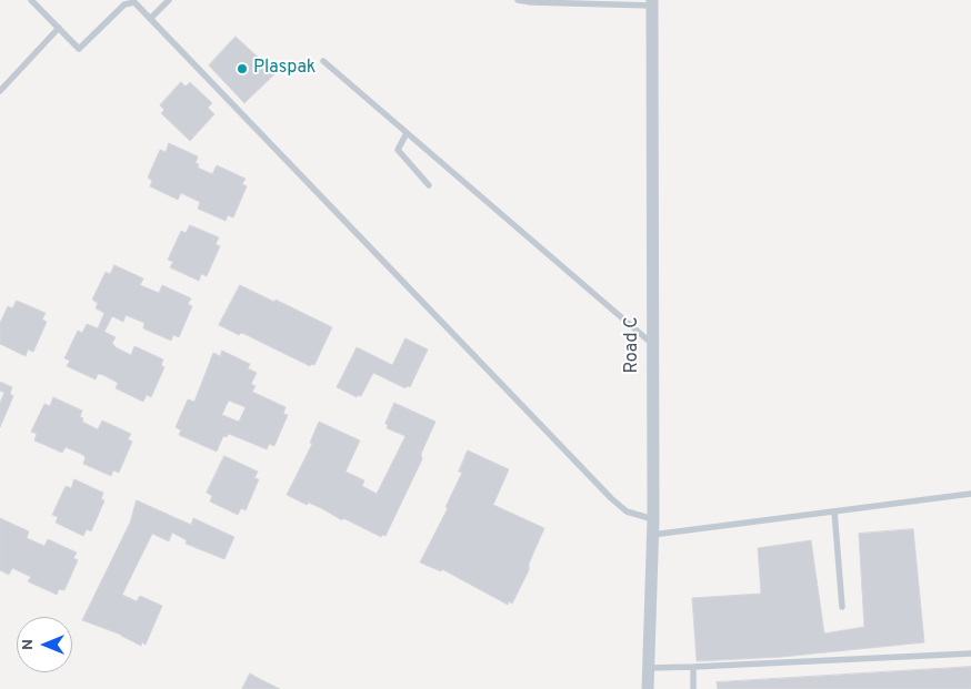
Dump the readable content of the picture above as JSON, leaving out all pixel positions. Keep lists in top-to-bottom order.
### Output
{
  "streets": {
    "street": ["Road C"]
  },
  "places": ["Plaspak"],
  "north": "left"
}
